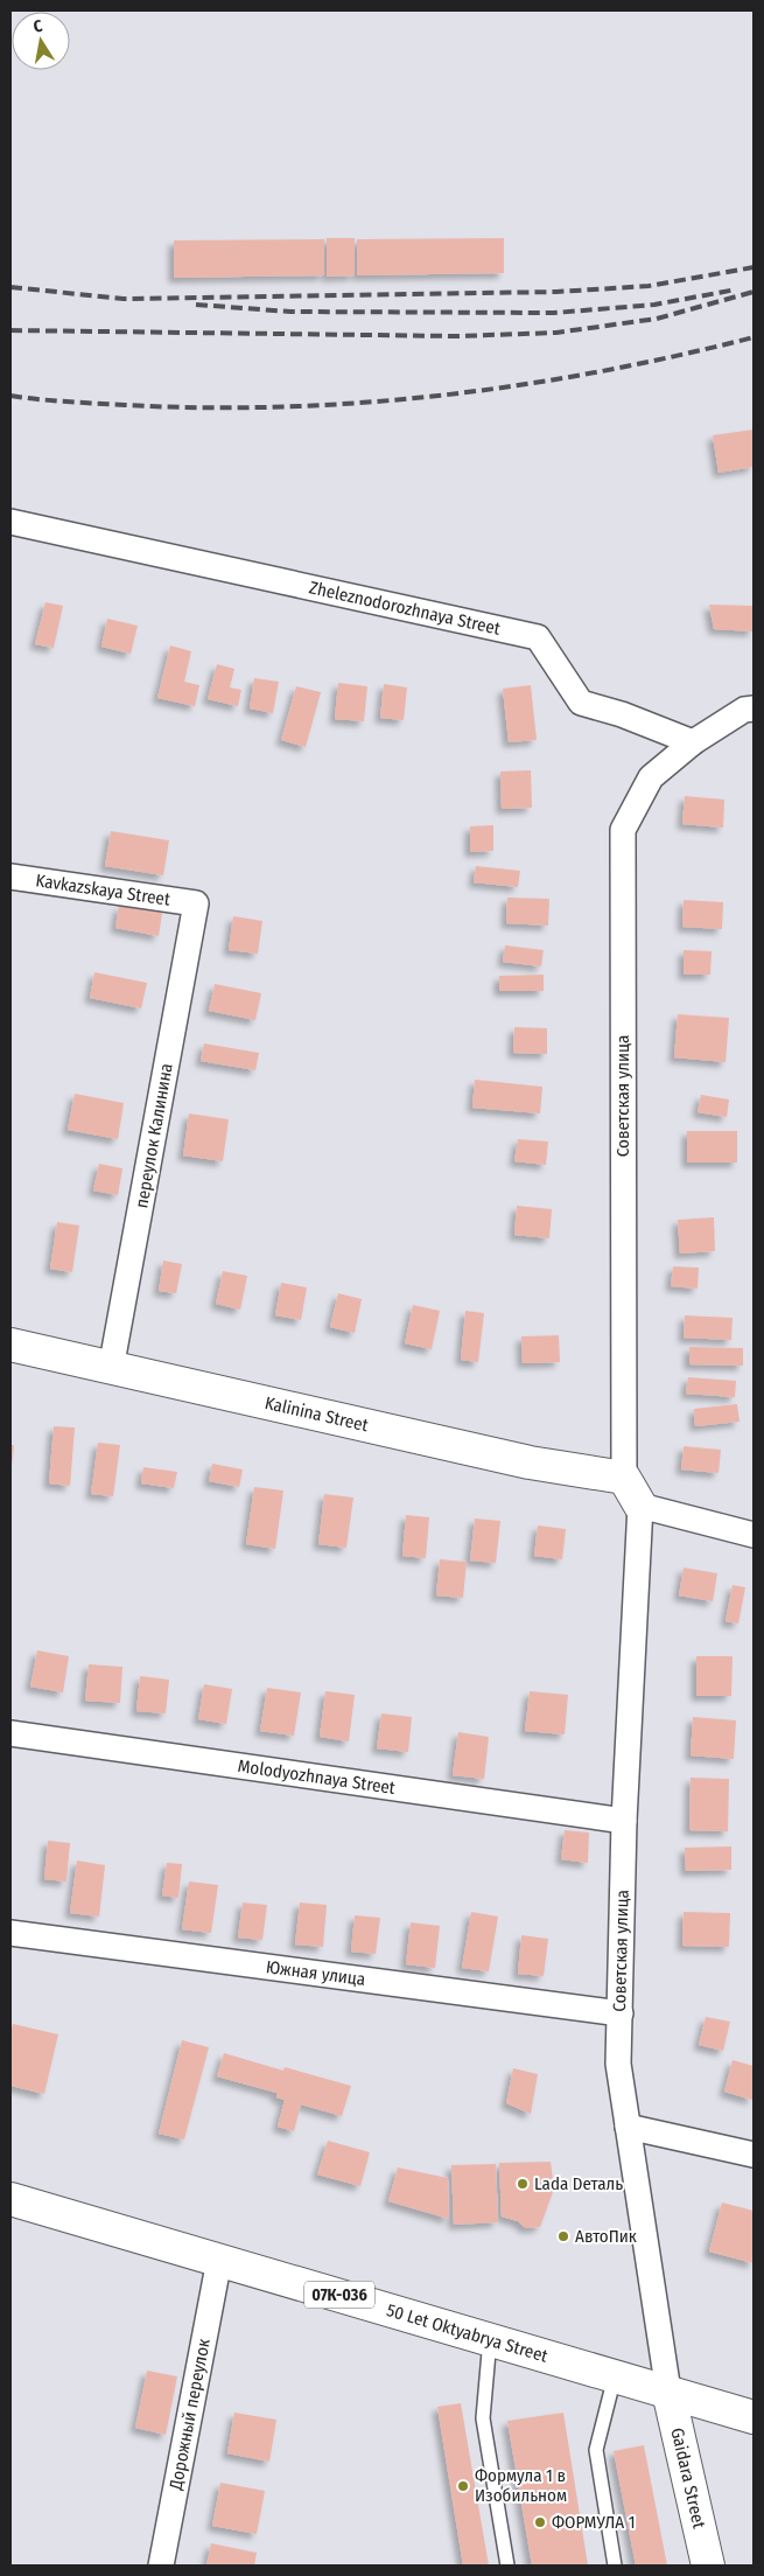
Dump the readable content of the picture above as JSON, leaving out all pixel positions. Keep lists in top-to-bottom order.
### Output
{
  "streets": {
    "street": [
      "Zheleznodorozhnaya Street",
      "Kavkazskaya Street",
      "Советская улица",
      "переулок Калинина",
      "Kalinina Street",
      "Molodyozhnaya Street",
      "Южная улица",
      "07К-036",
      "50 Let Oktyabrya Street",
      "Дорожный переулок",
      "Gaidara Street"
    ]
  },
  "crossings": [
    ["Zheleznodorozhnaya Street", "Советская улица"],
    ["Kavkazskaya Street", "переулок Калинина"],
    ["Советская улица", "Kalinina Street"],
    ["Советская улица", "Molodyozhnaya Street"],
    ["Советская улица", "Южная улица"],
    ["Советская улица", "50 Let Oktyabrya Street"],
    ["Советская улица", "Gaidara Street"],
    ["переулок Калинина", "Kalinina Street"],
    ["50 Let Oktyabrya Street", "Дорожный переулок"],
    ["50 Let Oktyabrya Street", "Gaidara Street"]
  ],
  "places": [
    "Lada Dеталь",
    "АвтоПик",
    "Формула 1 в Изобильном",
    "ФОРМУЛА 1"
  ],
  "north": "top"
}
